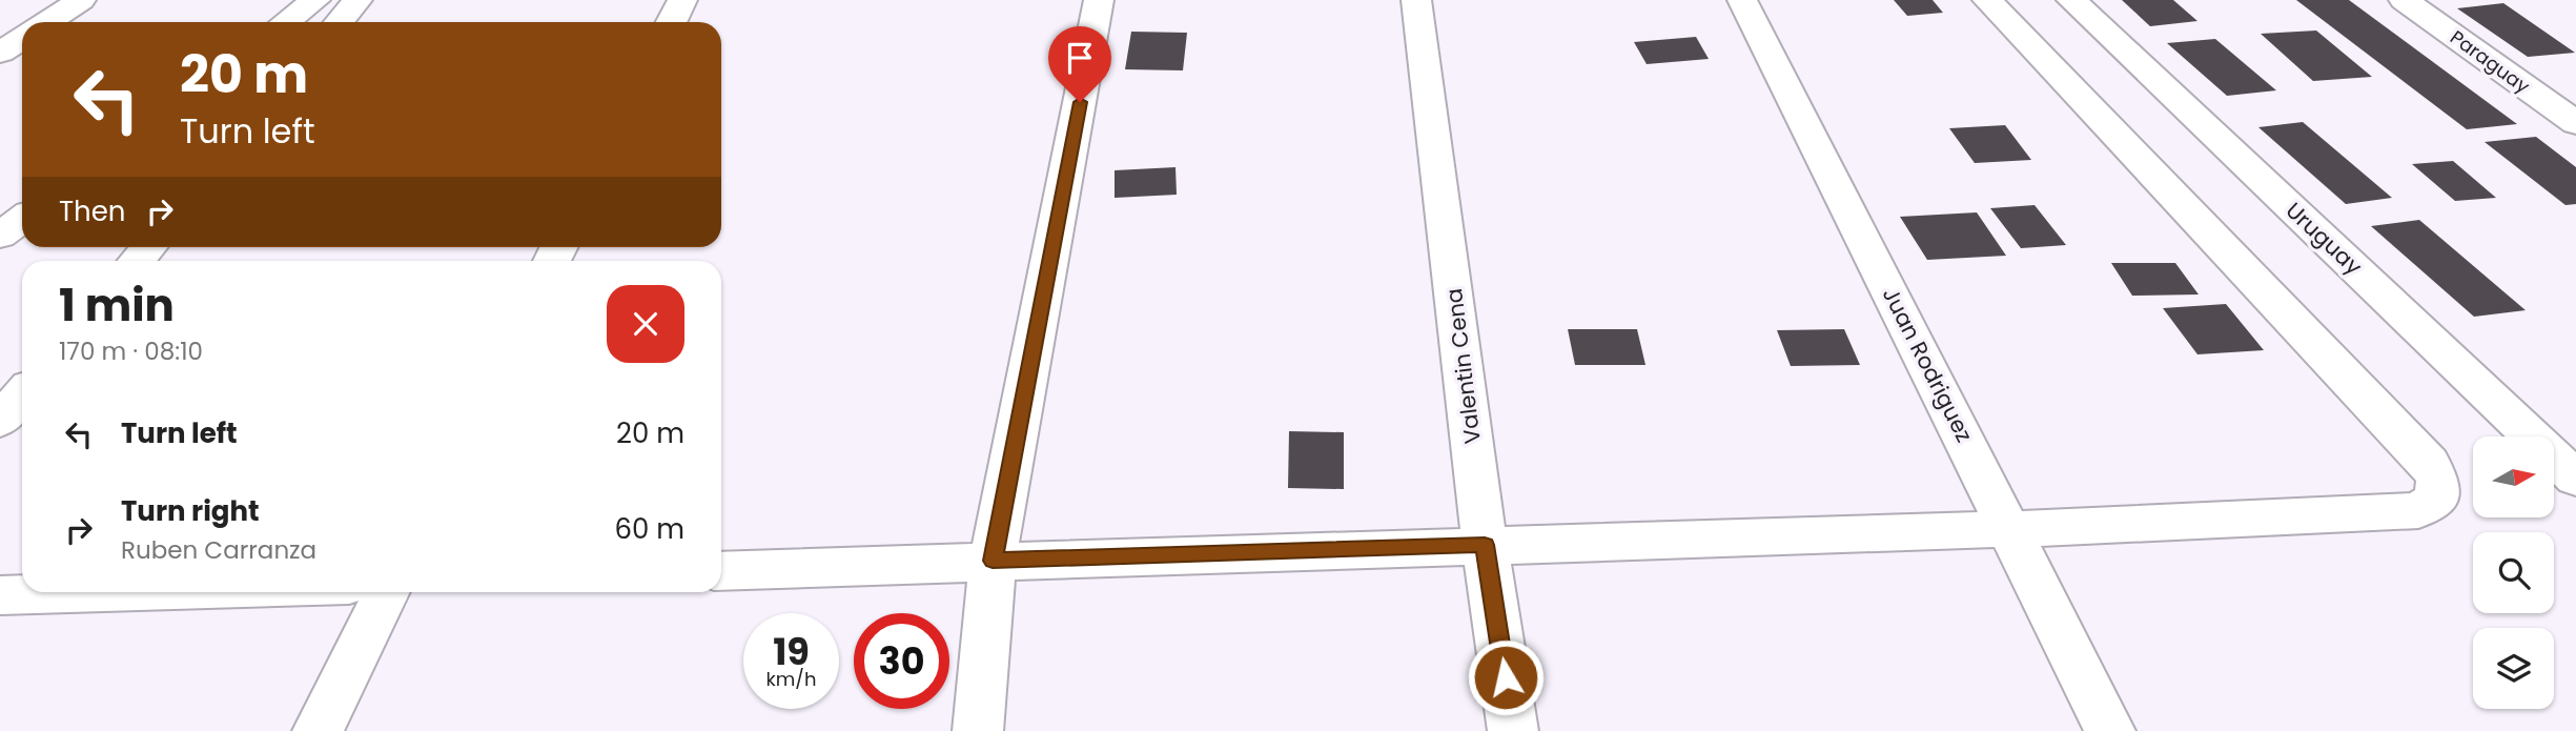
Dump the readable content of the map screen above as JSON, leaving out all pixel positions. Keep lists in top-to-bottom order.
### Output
{
  "streets": {
    "street": [
      "Paraguay",
      "Uruguay",
      "Juan Rodriguez",
      "Valentin Cena"
    ]
  },
  "north": "right",
  "page": {
    "turn": ["20 m", "Turn left"],
    "then": "Then",
    "heading": ["1 min", "170 m · 08:10"],
    "list": [
      {
        "name": "Turn left",
        "value": "20 m"
      },
      {
        "name": "Turn right",
        "note": "Ruben Carranza",
        "value": "60 m"
      }
    ],
    "speed": "19 km/h",
    "limit": "30"
  }
}
